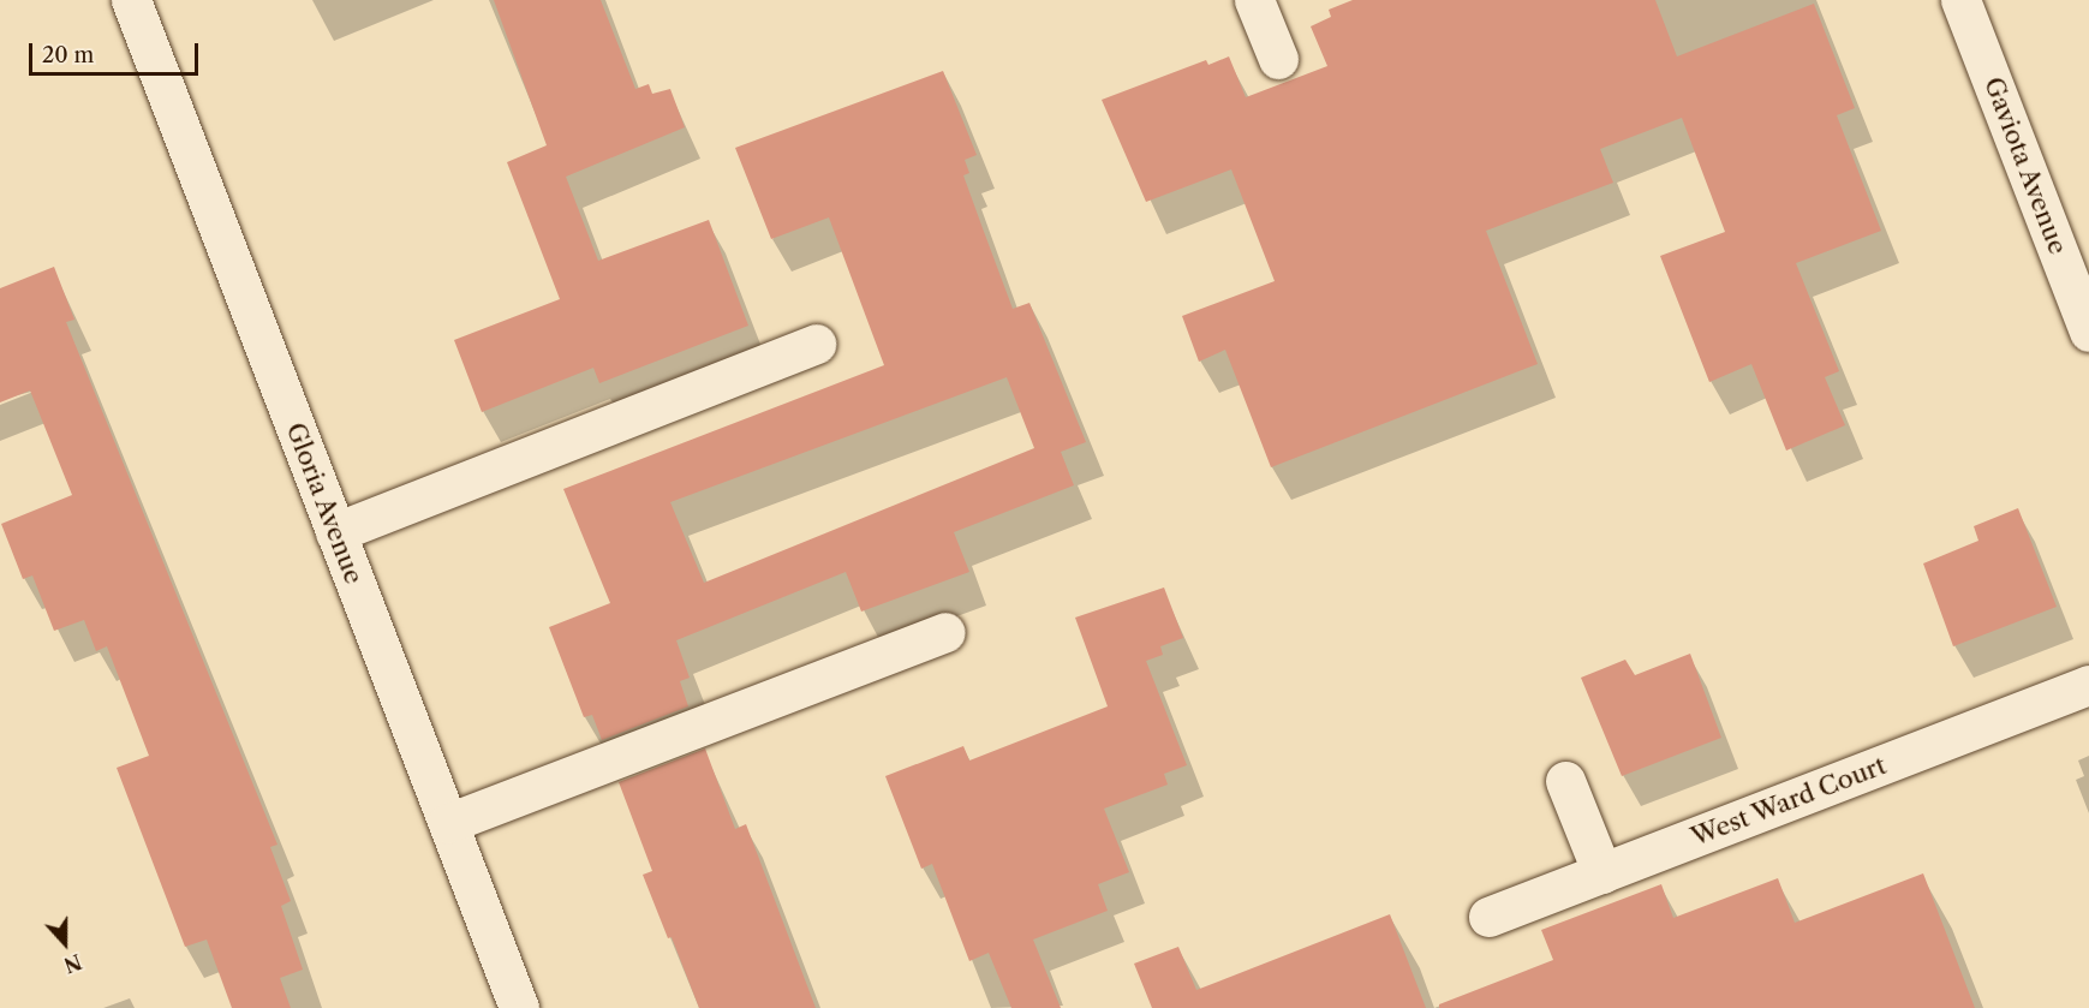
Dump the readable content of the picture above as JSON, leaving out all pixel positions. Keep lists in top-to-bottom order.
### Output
{
  "streets": {
    "street": ["Gaviota Avenue", "Gloria Avenue", "West Ward Court"]
  },
  "scale_bar": "20 m",
  "north": "bottom"
}
